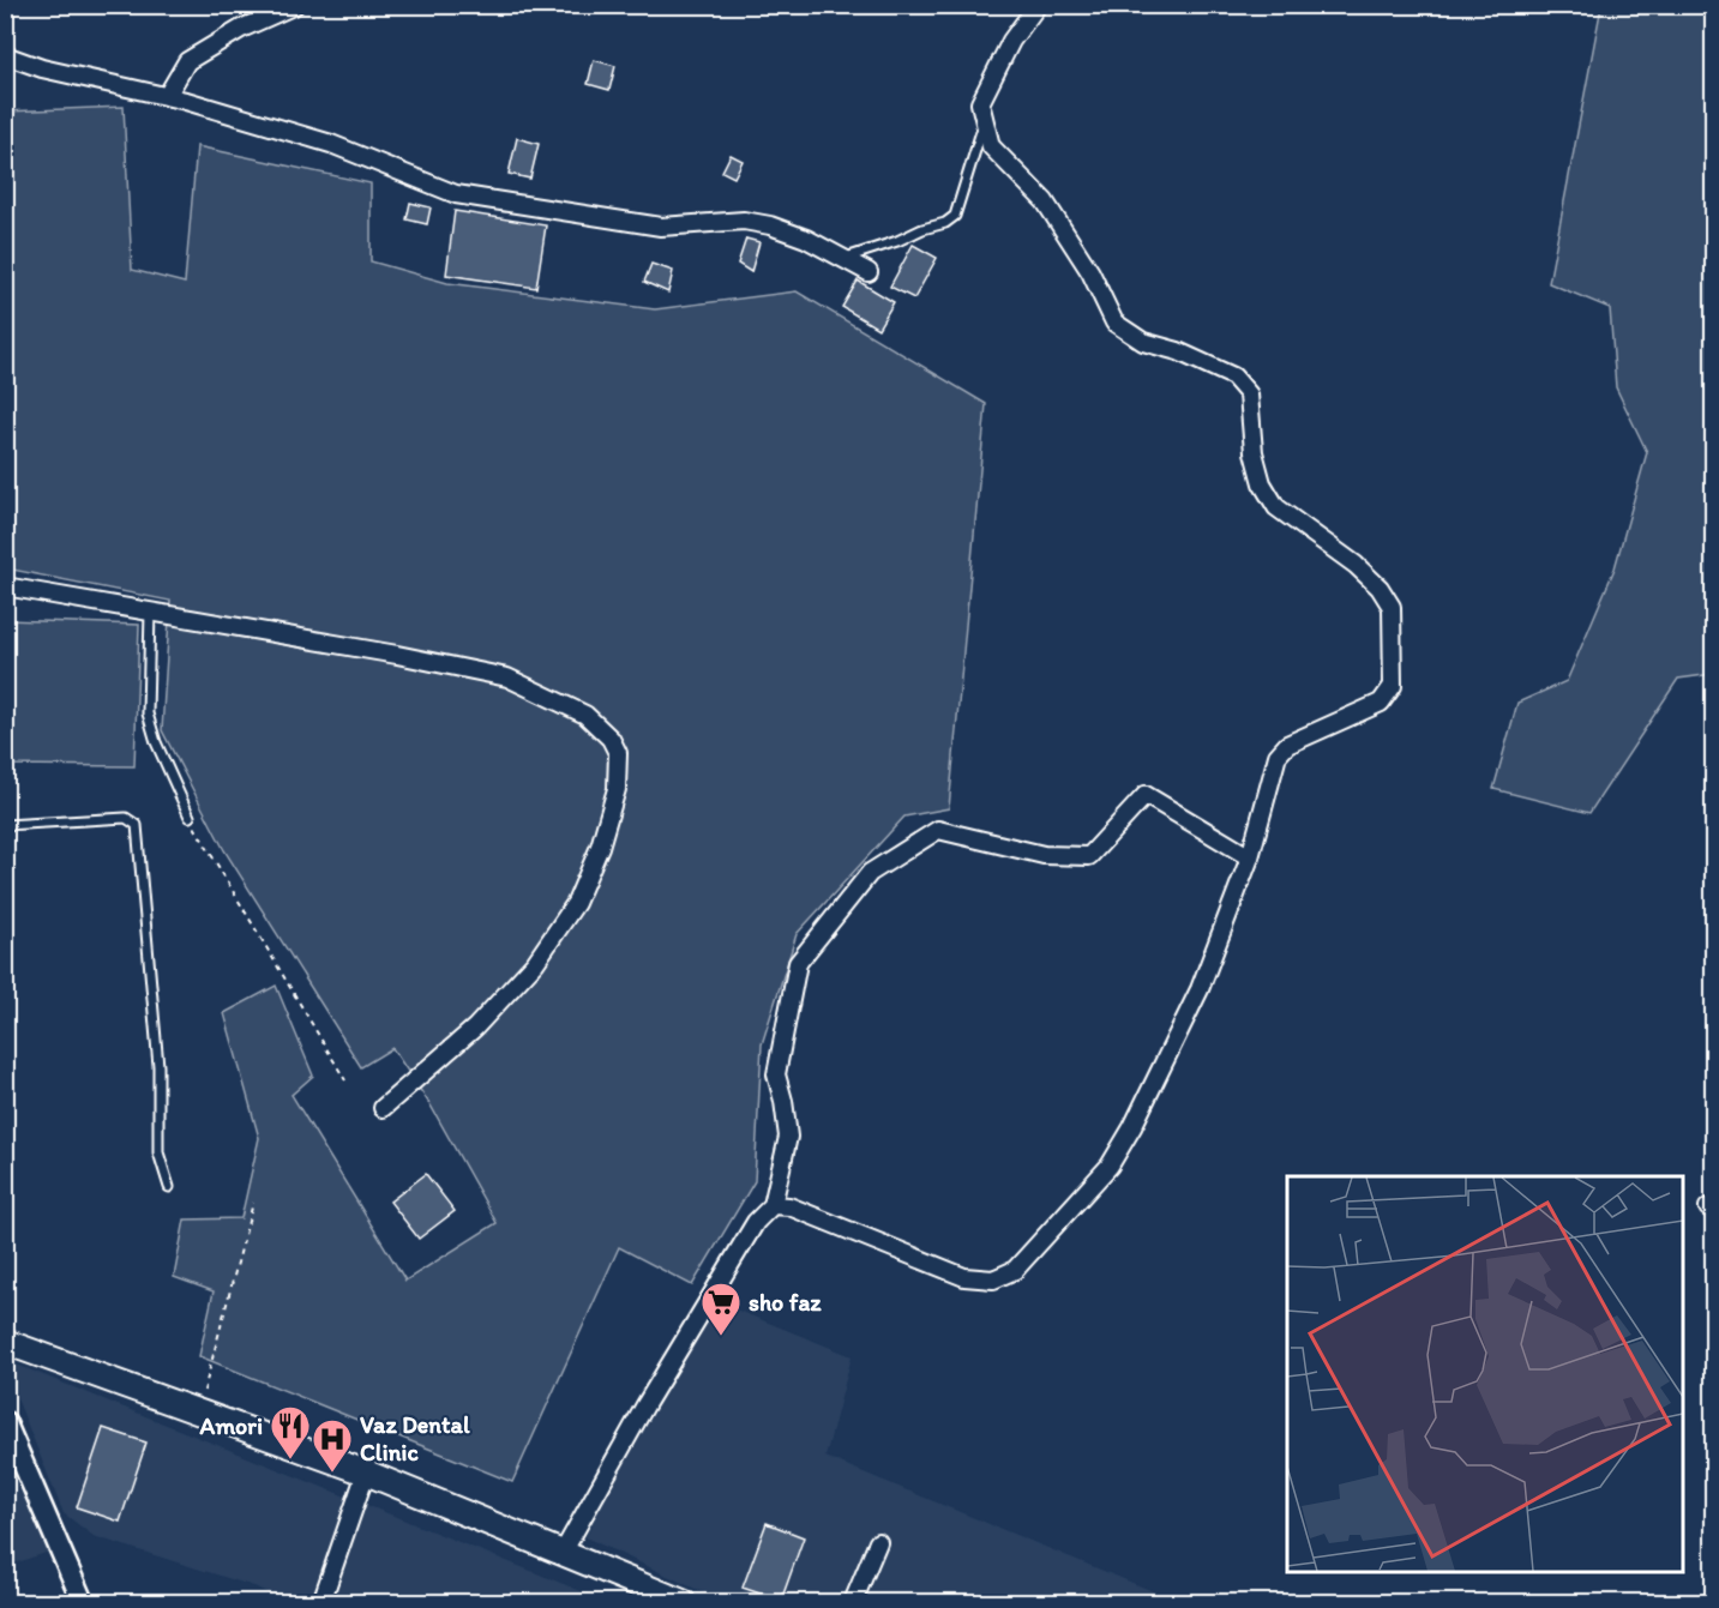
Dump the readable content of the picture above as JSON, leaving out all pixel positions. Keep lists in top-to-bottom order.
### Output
{
  "places": {
    "supermarket": ["sho faz"],
    "restaurant": ["Amori"],
    "hospital": ["Vaz Dental Clinic"]
  }
}
